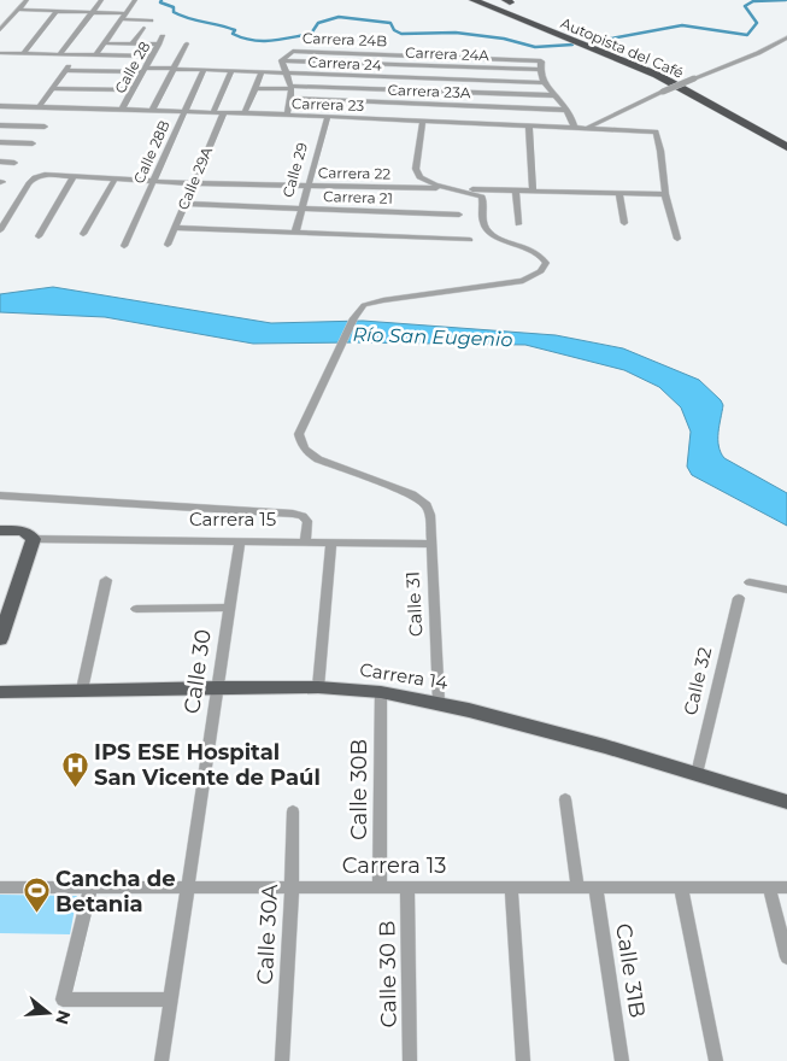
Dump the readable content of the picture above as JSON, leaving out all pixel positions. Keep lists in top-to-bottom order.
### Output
{
  "streets": {
    "highway": ["Autopista del Café"],
    "main road": ["Carrera 15", "Carrera 14"],
    "street": [
      "Carrera 24B",
      "Carrera 24A",
      "Carrera 24",
      "Calle 28",
      "Carrera 23A",
      "Carrera 23",
      "Calle 28B",
      "Calle 29",
      "Carrera 22",
      "Calle 29A",
      "Carrera 21",
      "Calle 31",
      "Calle 30",
      "Calle 32",
      "Calle 30B",
      "Carrera 13",
      "Calle 30A",
      "Calle 31B",
      "Calle 30 B"
    ]
  },
  "crossings": [
    ["Carrera 24B", "Carrera 24A"],
    ["Carrera 24", "Calle 28"],
    ["Carrera 24", "Calle 28B"],
    ["Calle 28", "Carrera 23"],
    ["Carrera 23A", "Calle 29"],
    ["Carrera 23", "Calle 28B"],
    ["Carrera 23", "Calle 29"],
    ["Carrera 23", "Carrera 22"],
    ["Carrera 23", "Calle 29A"],
    ["Calle 28B", "Carrera 22"],
    ["Calle 29", "Carrera 22"],
    ["Calle 29", "Carrera 21"],
    ["Carrera 22", "Calle 29A"],
    ["Carrera 22", "Calle 31"],
    ["Calle 29A", "Carrera 21"],
    ["Carrera 15", "Calle 31"],
    ["Carrera 15", "Calle 30"],
    ["Calle 31", "Carrera 14"],
    ["Calle 30", "Carrera 14"],
    ["Calle 30", "Carrera 13"],
    ["Carrera 14", "Calle 32"],
    ["Carrera 14", "Calle 30B"],
    ["Calle 30B", "Carrera 13"],
    ["Carrera 13", "Calle 30A"],
    ["Carrera 13", "Calle 31B"],
    ["Carrera 13", "Calle 30 B"]
  ],
  "water": ["Río San Eugenio"],
  "places": {
    "hospital": ["IPS ESE Hospital San Vicente de Paúl"],
    "sports": ["Cancha de Betania"]
  },
  "north": "right"
}
